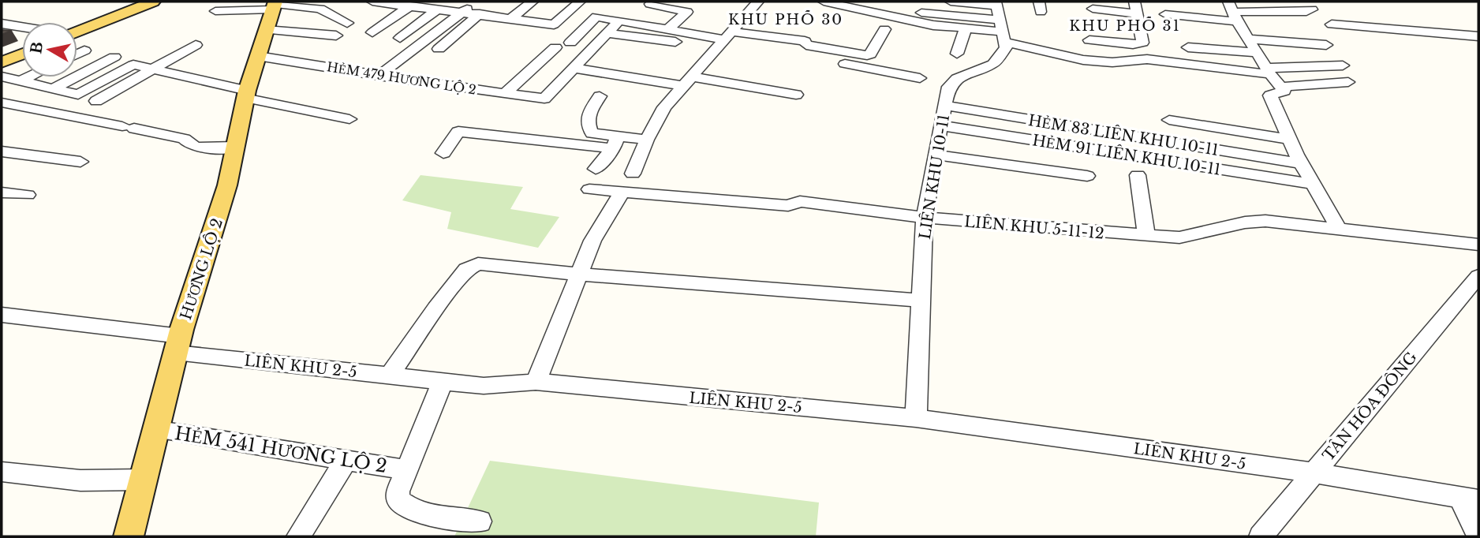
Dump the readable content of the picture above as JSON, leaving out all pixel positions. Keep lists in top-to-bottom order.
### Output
{
  "streets": {
    "main road": ["HƯƠNG LỘ 2"],
    "street": [
      "HẺM 479 HƯƠNG LỘ 2",
      "HẺM 83 LIÊN KHU 10-11",
      "HẺM 91 LIÊN KHU 10-11",
      "LIÊN KHU 10-11",
      "LIÊN KHU 5-11-12",
      "LIÊN KHU 2-5",
      "TÂN HÒA ĐÔNG",
      "HẺM 541 HƯƠNG LỘ 2"
    ]
  },
  "crossings": [
    ["HẺM 479 HƯƠNG LỘ 2", "HƯƠNG LỘ 2"],
    ["HẺM 83 LIÊN KHU 10-11", "LIÊN KHU 10-11"],
    ["HẺM 91 LIÊN KHU 10-11", "LIÊN KHU 10-11"],
    ["LIÊN KHU 10-11", "LIÊN KHU 5-11-12"],
    ["LIÊN KHU 10-11", "LIÊN KHU 2-5"],
    ["HƯƠNG LỘ 2", "LIÊN KHU 2-5"],
    ["HƯƠNG LỘ 2", "HẺM 541 HƯƠNG LỘ 2"],
    ["LIÊN KHU 2-5", "TÂN HÒA ĐÔNG"]
  ],
  "districts": ["KHU PHỐ 30", "KHU PHỐ 31"],
  "north": "left"
}
